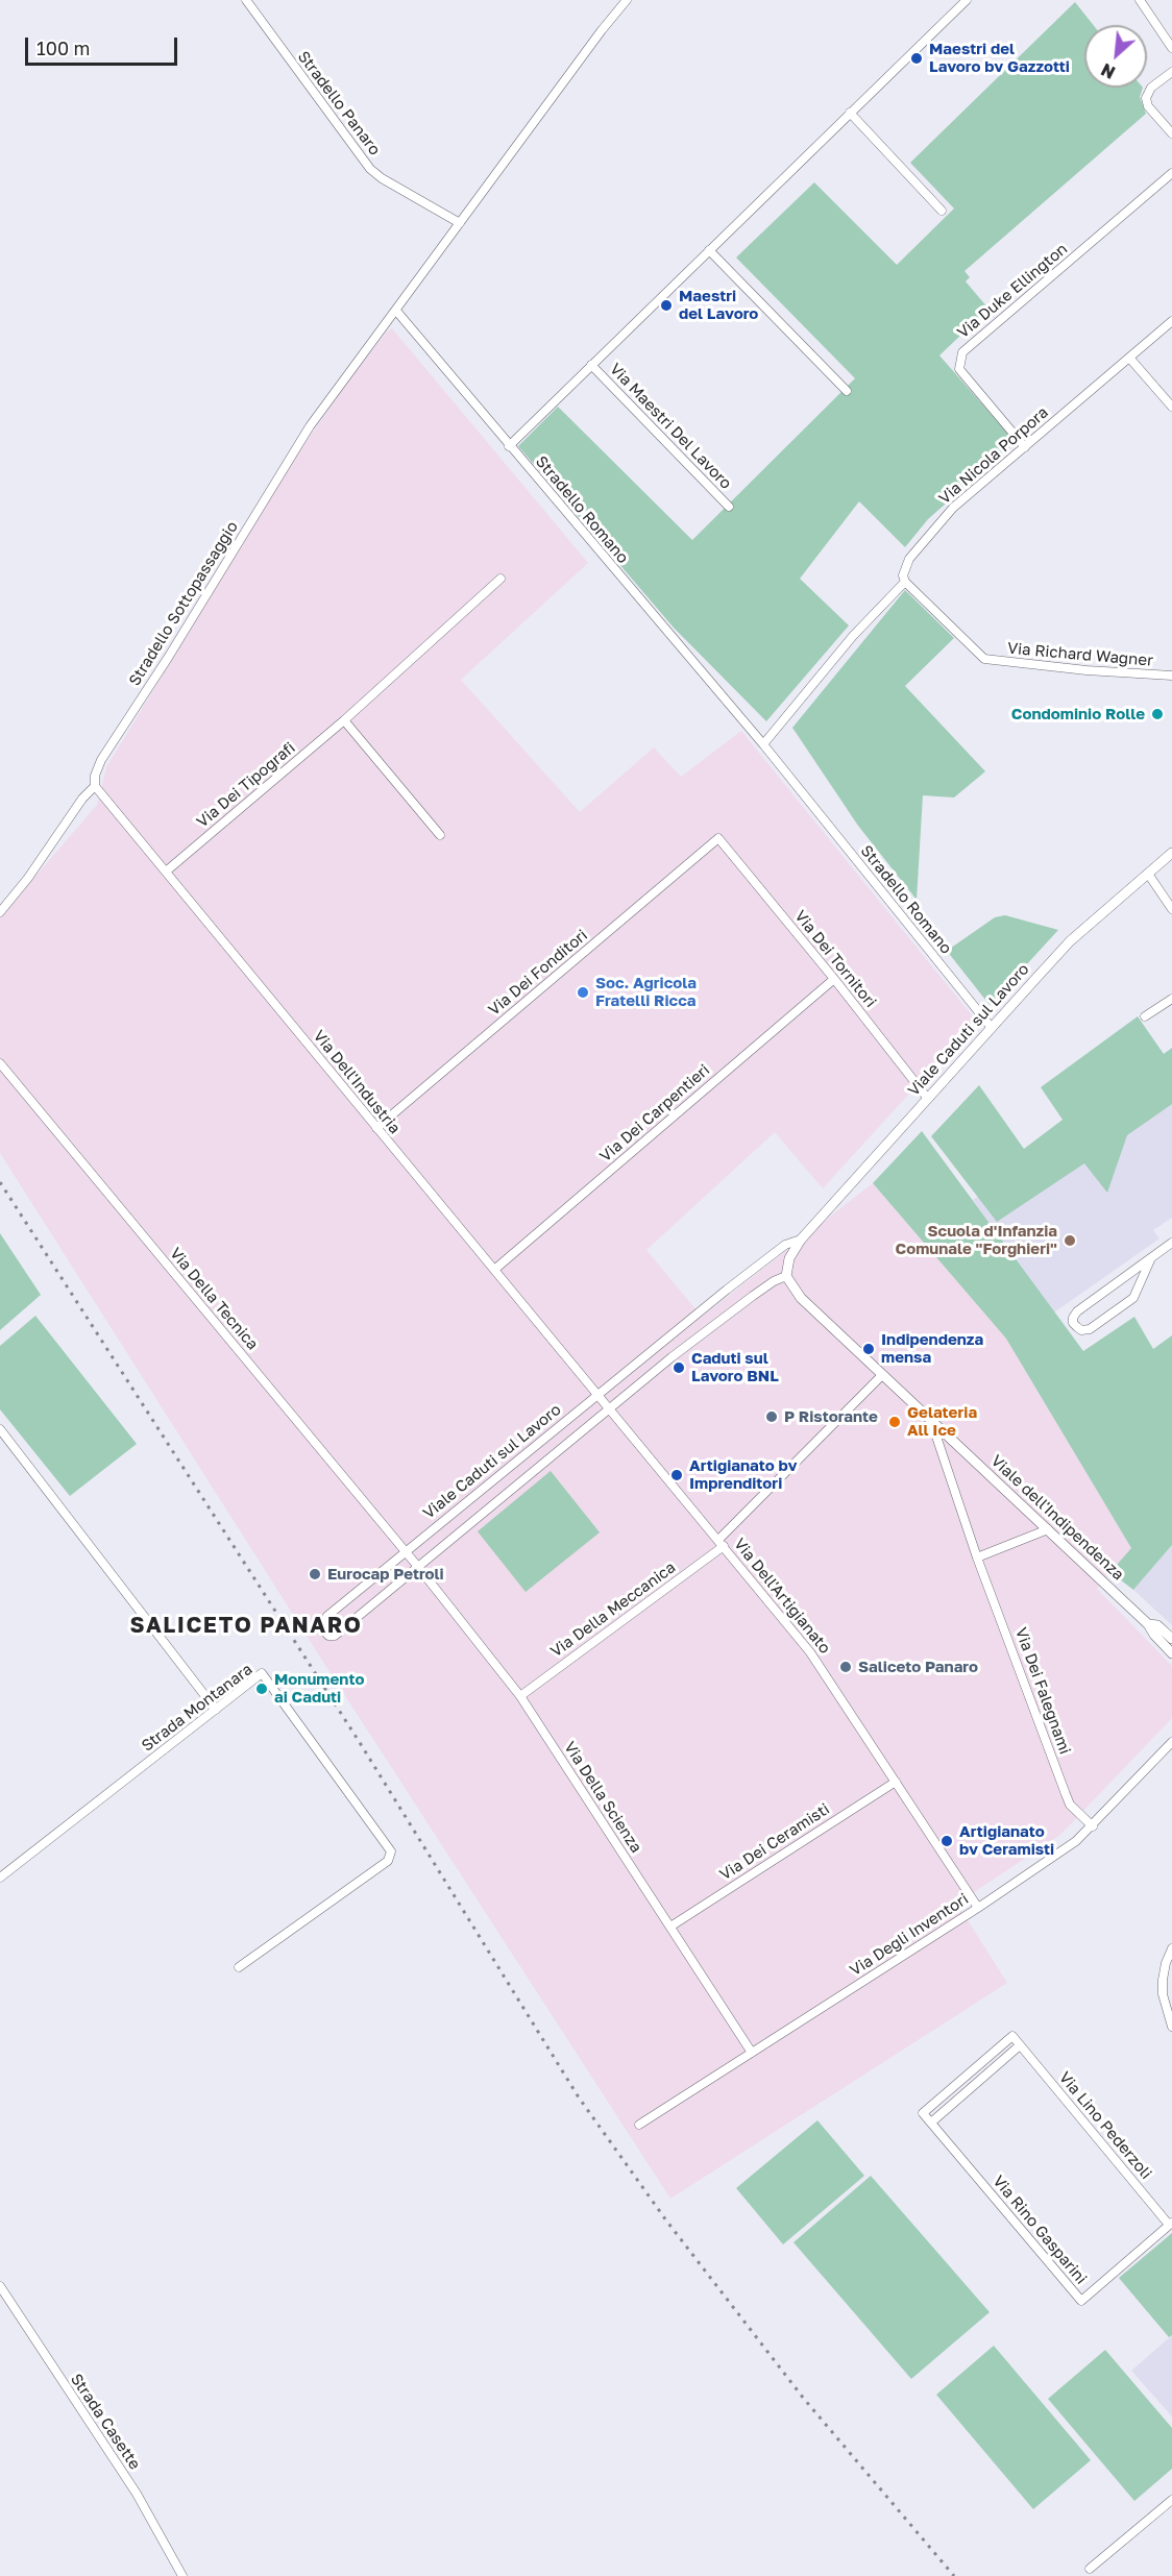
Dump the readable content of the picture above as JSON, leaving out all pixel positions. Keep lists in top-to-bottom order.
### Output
{
  "streets": {
    "street": [
      "Stradello Panaro",
      "Via Duke Ellington",
      "Via Maestri Del Lavoro",
      "Via Nicola Porpora",
      "Stradello Romano",
      "Stradello Sottopassaggio",
      "Via Richard Wagner",
      "Via Dei Tipografi",
      "Via Dei Tornitori",
      "Via Dei Fonditori",
      "Viale Caduti sul Lavoro",
      "Via Dell'Industria",
      "Via Dei Carpentieri",
      "Via Della Tecnica",
      "Viale dell'Indipendenza",
      "Via Dell'Artigianato",
      "Via Della Meccanica",
      "Via Dei Falegnami",
      "Strada Montanara",
      "Via Della Scienza",
      "Via Dei Ceramisti",
      "Via Degli Inventori",
      "Via Lino Pederzoli",
      "Via Rino Gasparini",
      "Strada Casette"
    ]
  },
  "crossings": [
    ["Via Duke Ellington", "Via Nicola Porpora"],
    ["Via Maestri Del Lavoro", "Stradello Romano"],
    ["Via Nicola Porpora", "Stradello Romano"],
    ["Via Nicola Porpora", "Via Richard Wagner"],
    ["Stradello Romano", "Stradello Sottopassaggio"],
    ["Stradello Romano", "Viale Caduti sul Lavoro"],
    ["Stradello Sottopassaggio", "Via Dell'Industria"],
    ["Via Dei Tipografi", "Via Dell'Industria"],
    ["Via Dei Tornitori", "Via Dei Fonditori"],
    ["Via Dei Tornitori", "Viale Caduti sul Lavoro"],
    ["Via Dei Tornitori", "Via Dei Carpentieri"],
    ["Via Dei Fonditori", "Via Dell'Industria"],
    ["Viale Caduti sul Lavoro", "Via Dell'Industria"],
    ["Viale Caduti sul Lavoro", "Via Della Tecnica"],
    ["Viale Caduti sul Lavoro", "Viale dell'Indipendenza"],
    ["Viale Caduti sul Lavoro", "Via Dell'Artigianato"],
    ["Viale Caduti sul Lavoro", "Via Della Scienza"],
    ["Via Dell'Industria", "Via Dei Carpentieri"],
    ["Viale dell'Indipendenza", "Via Della Meccanica"],
    ["Viale dell'Indipendenza", "Via Dei Falegnami"],
    ["Via Dell'Artigianato", "Via Della Meccanica"],
    ["Via Dell'Artigianato", "Via Dei Ceramisti"],
    ["Via Dell'Artigianato", "Via Degli Inventori"],
    ["Via Della Meccanica", "Via Della Scienza"],
    ["Via Dei Falegnami", "Via Degli Inventori"],
    ["Via Della Scienza", "Via Dei Ceramisti"],
    ["Via Della Scienza", "Via Degli Inventori"],
    ["Via Lino Pederzoli", "Via Rino Gasparini"]
  ],
  "districts": ["SALICETO PANARO"],
  "places": [
    "Maestri del Lavoro bv Gazzotti",
    "Maestri del Lavoro",
    "Condominio Rolle",
    "Soc. Agricola Fratelli Ricca",
    "Scuola d'Infanzia Comunale \"Forghieri\"",
    "Indipendenza mensa",
    "Caduti sul Lavoro BNL",
    "P Ristorante",
    "Gelateria All Ice",
    "Artigianato bv Imprenditori",
    "Eurocap Petroli",
    "Saliceto Panaro",
    "Monumento ai Caduti",
    "Artigianato bv Ceramisti"
  ],
  "scale_bar": "100 m",
  "north": "bottom left"
}
